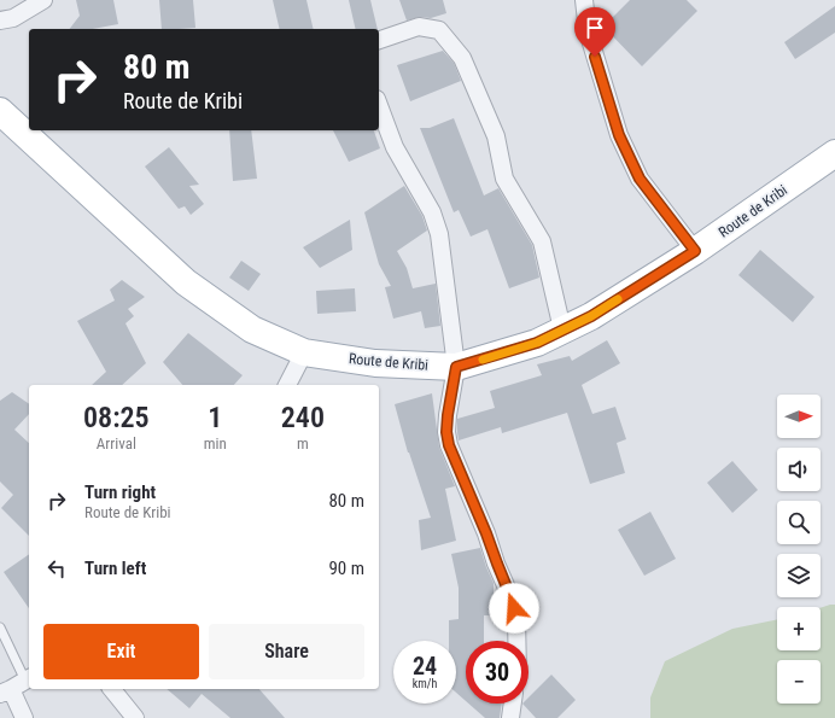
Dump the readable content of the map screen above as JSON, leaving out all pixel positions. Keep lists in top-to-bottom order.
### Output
{
  "streets": {
    "main road": ["Route de Kribi"]
  },
  "north": "right",
  "page": {
    "turn": ["80 m", "Route de Kribi"],
    "eta": [
      "08:25",
      "Arrival",
      "1",
      "min",
      "240",
      "m"
    ],
    "map_buttons": ["+", "−"],
    "list": [
      {
        "name": "Turn right",
        "note": "Route de Kribi",
        "value": "80 m"
      },
      {
        "name": "Turn left",
        "value": "90 m"
      }
    ],
    "buttons": ["Exit", "Share"],
    "speed": "24 km/h",
    "limit": "30"
  }
}
